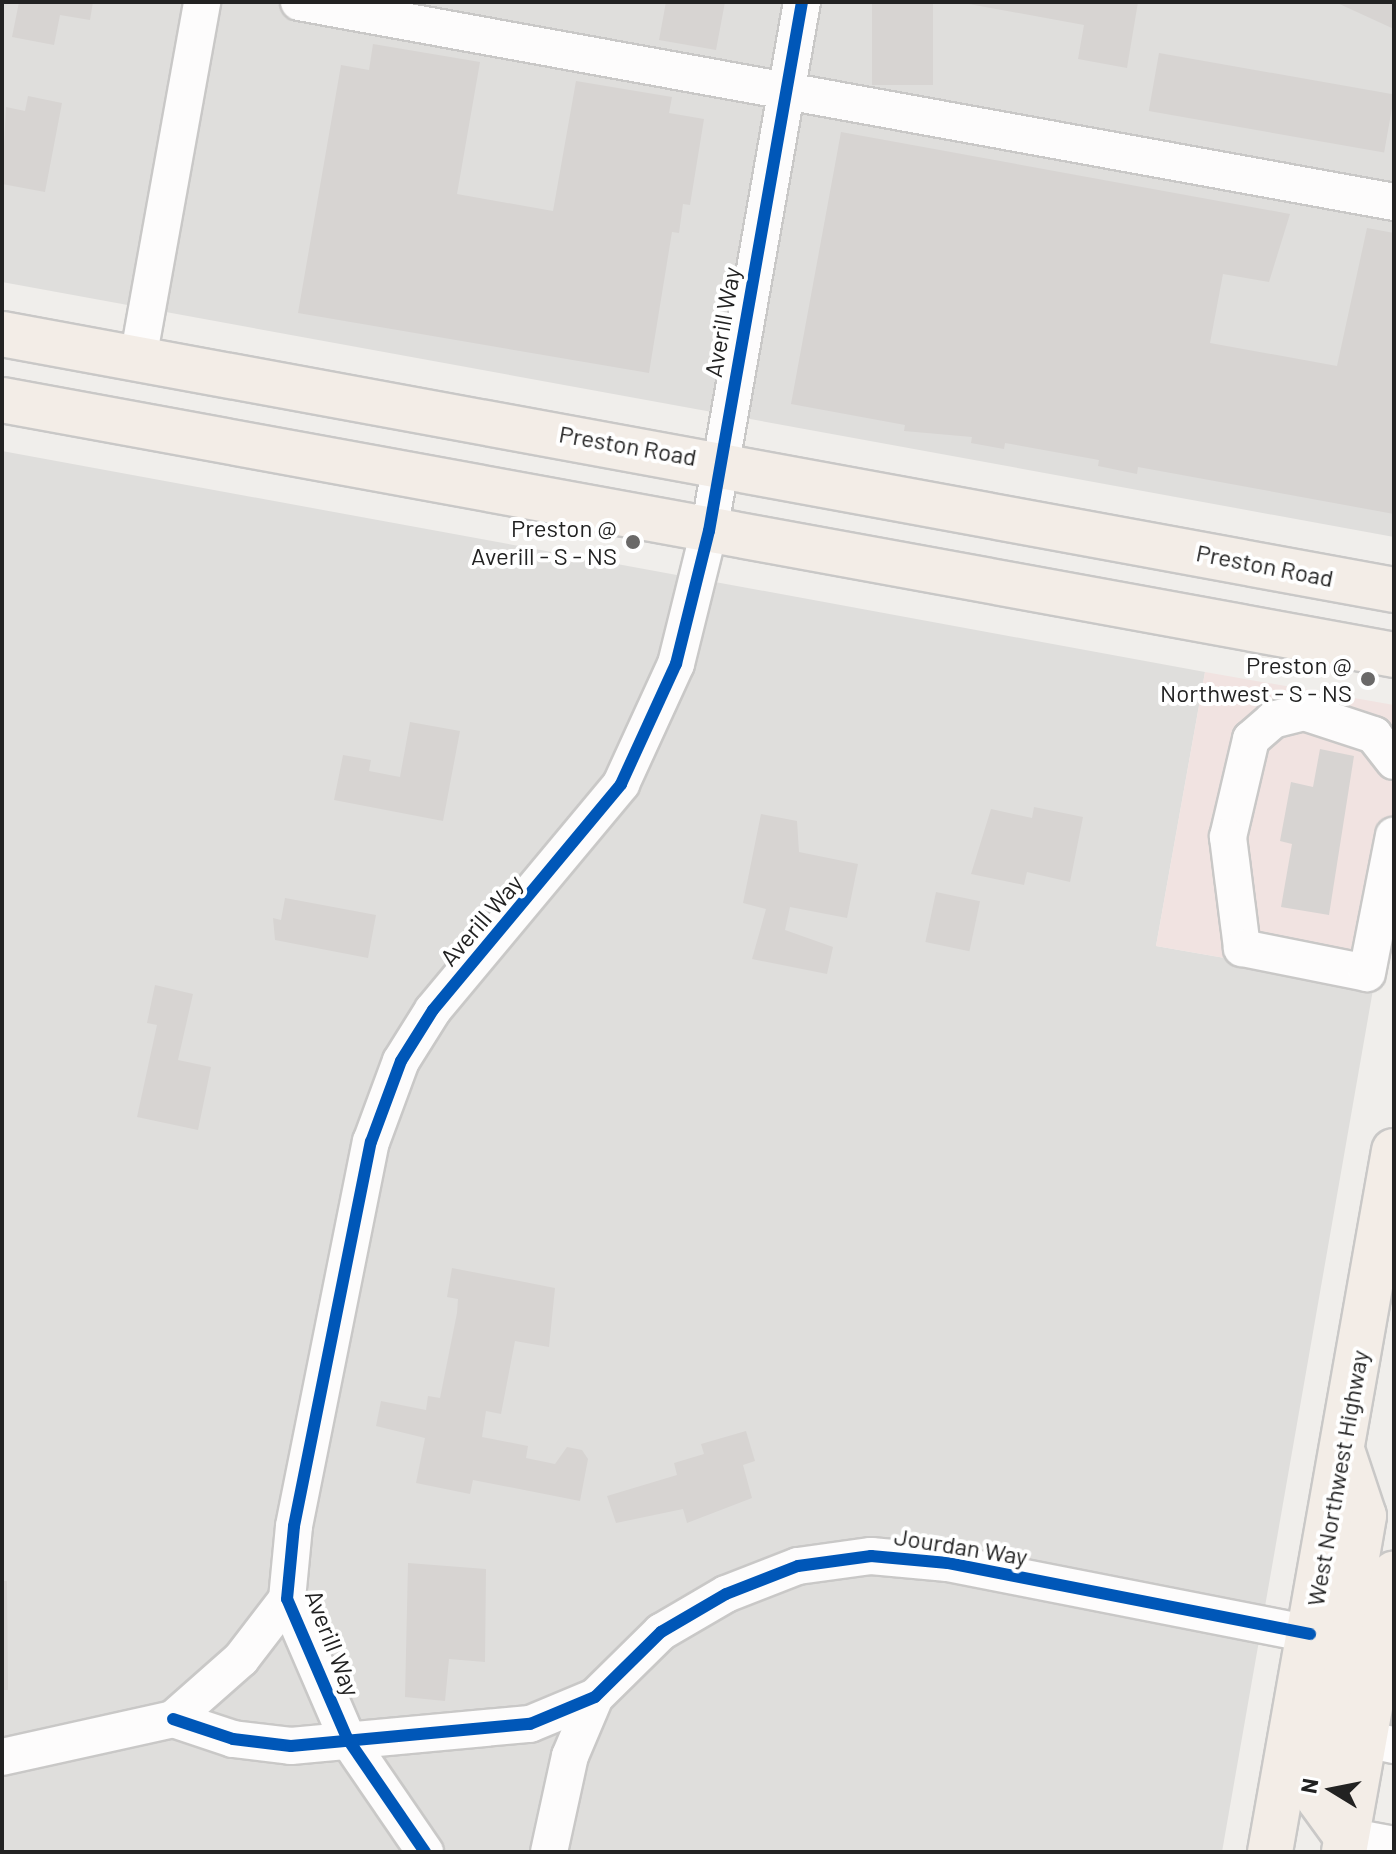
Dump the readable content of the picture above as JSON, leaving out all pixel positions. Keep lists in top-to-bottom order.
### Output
{
  "streets": {
    "main road": ["Preston Road", "West Northwest Highway"],
    "street": ["Averill Way", "Jourdan Way"]
  },
  "crossings": [
    ["Averill Way", "Preston Road"],
    ["Averill Way", "Jourdan Way"],
    ["West Northwest Highway", "Jourdan Way"]
  ],
  "places": ["Preston @ Averill - S - NS", "Preston @ Northwest - S - NS"],
  "north": "left"
}
